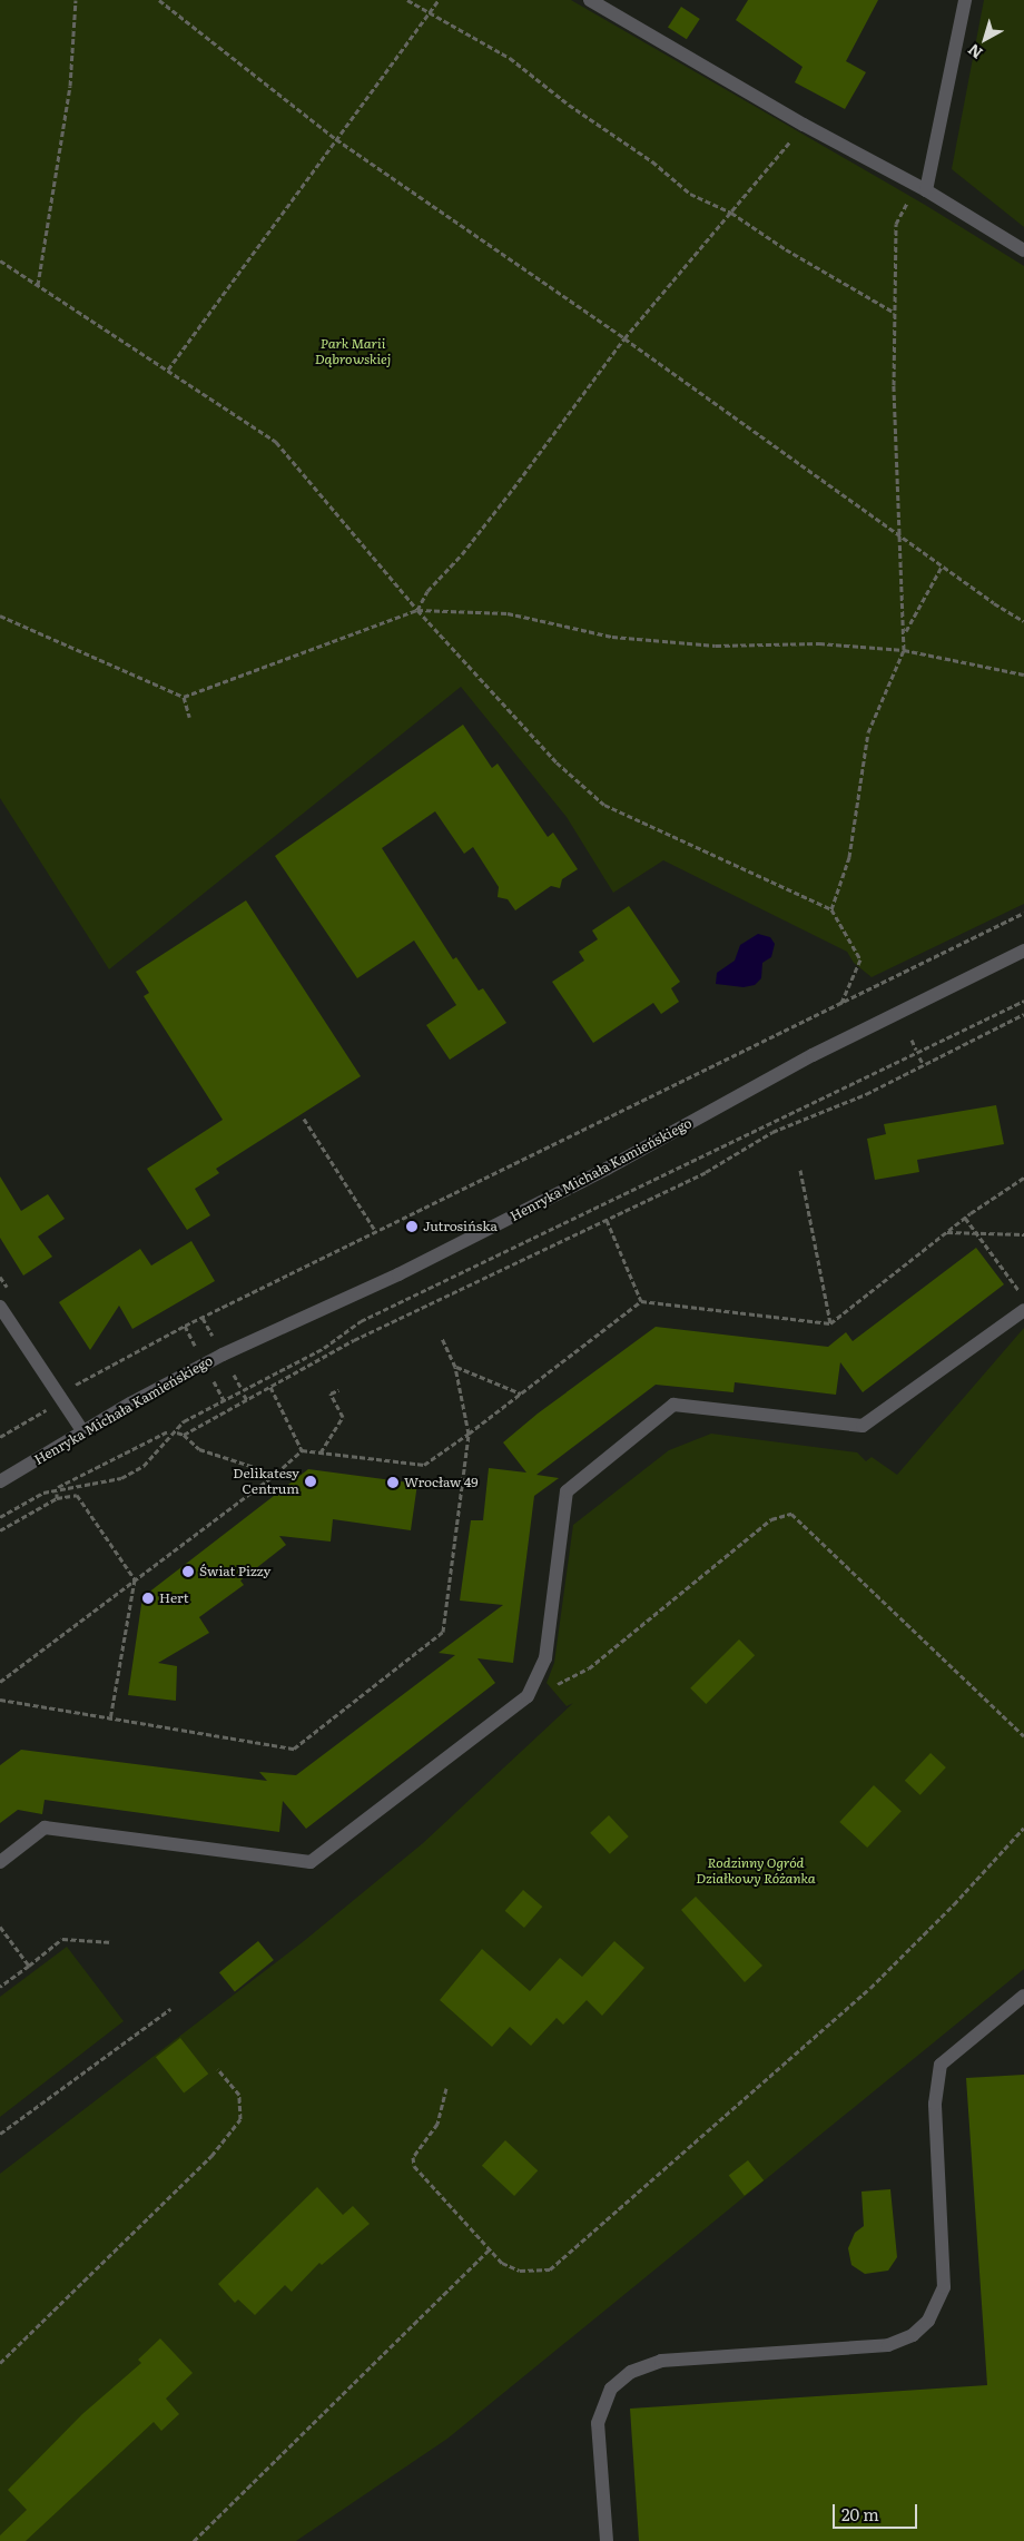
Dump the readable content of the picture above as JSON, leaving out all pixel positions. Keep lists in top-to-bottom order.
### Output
{
  "streets": {
    "street": ["Henryka Michała Kamieńskiego"]
  },
  "parks": ["Park Marii Dąbrowskiej", "Rodzinny Ogród Działkowy Różanka"],
  "places": [
    "Jutrosińska",
    "Delikatesy Centrum",
    "Wrocław 49",
    "Świat Pizzy",
    "Hert"
  ],
  "scale_bar": "20 m",
  "north": "bottom left"
}
